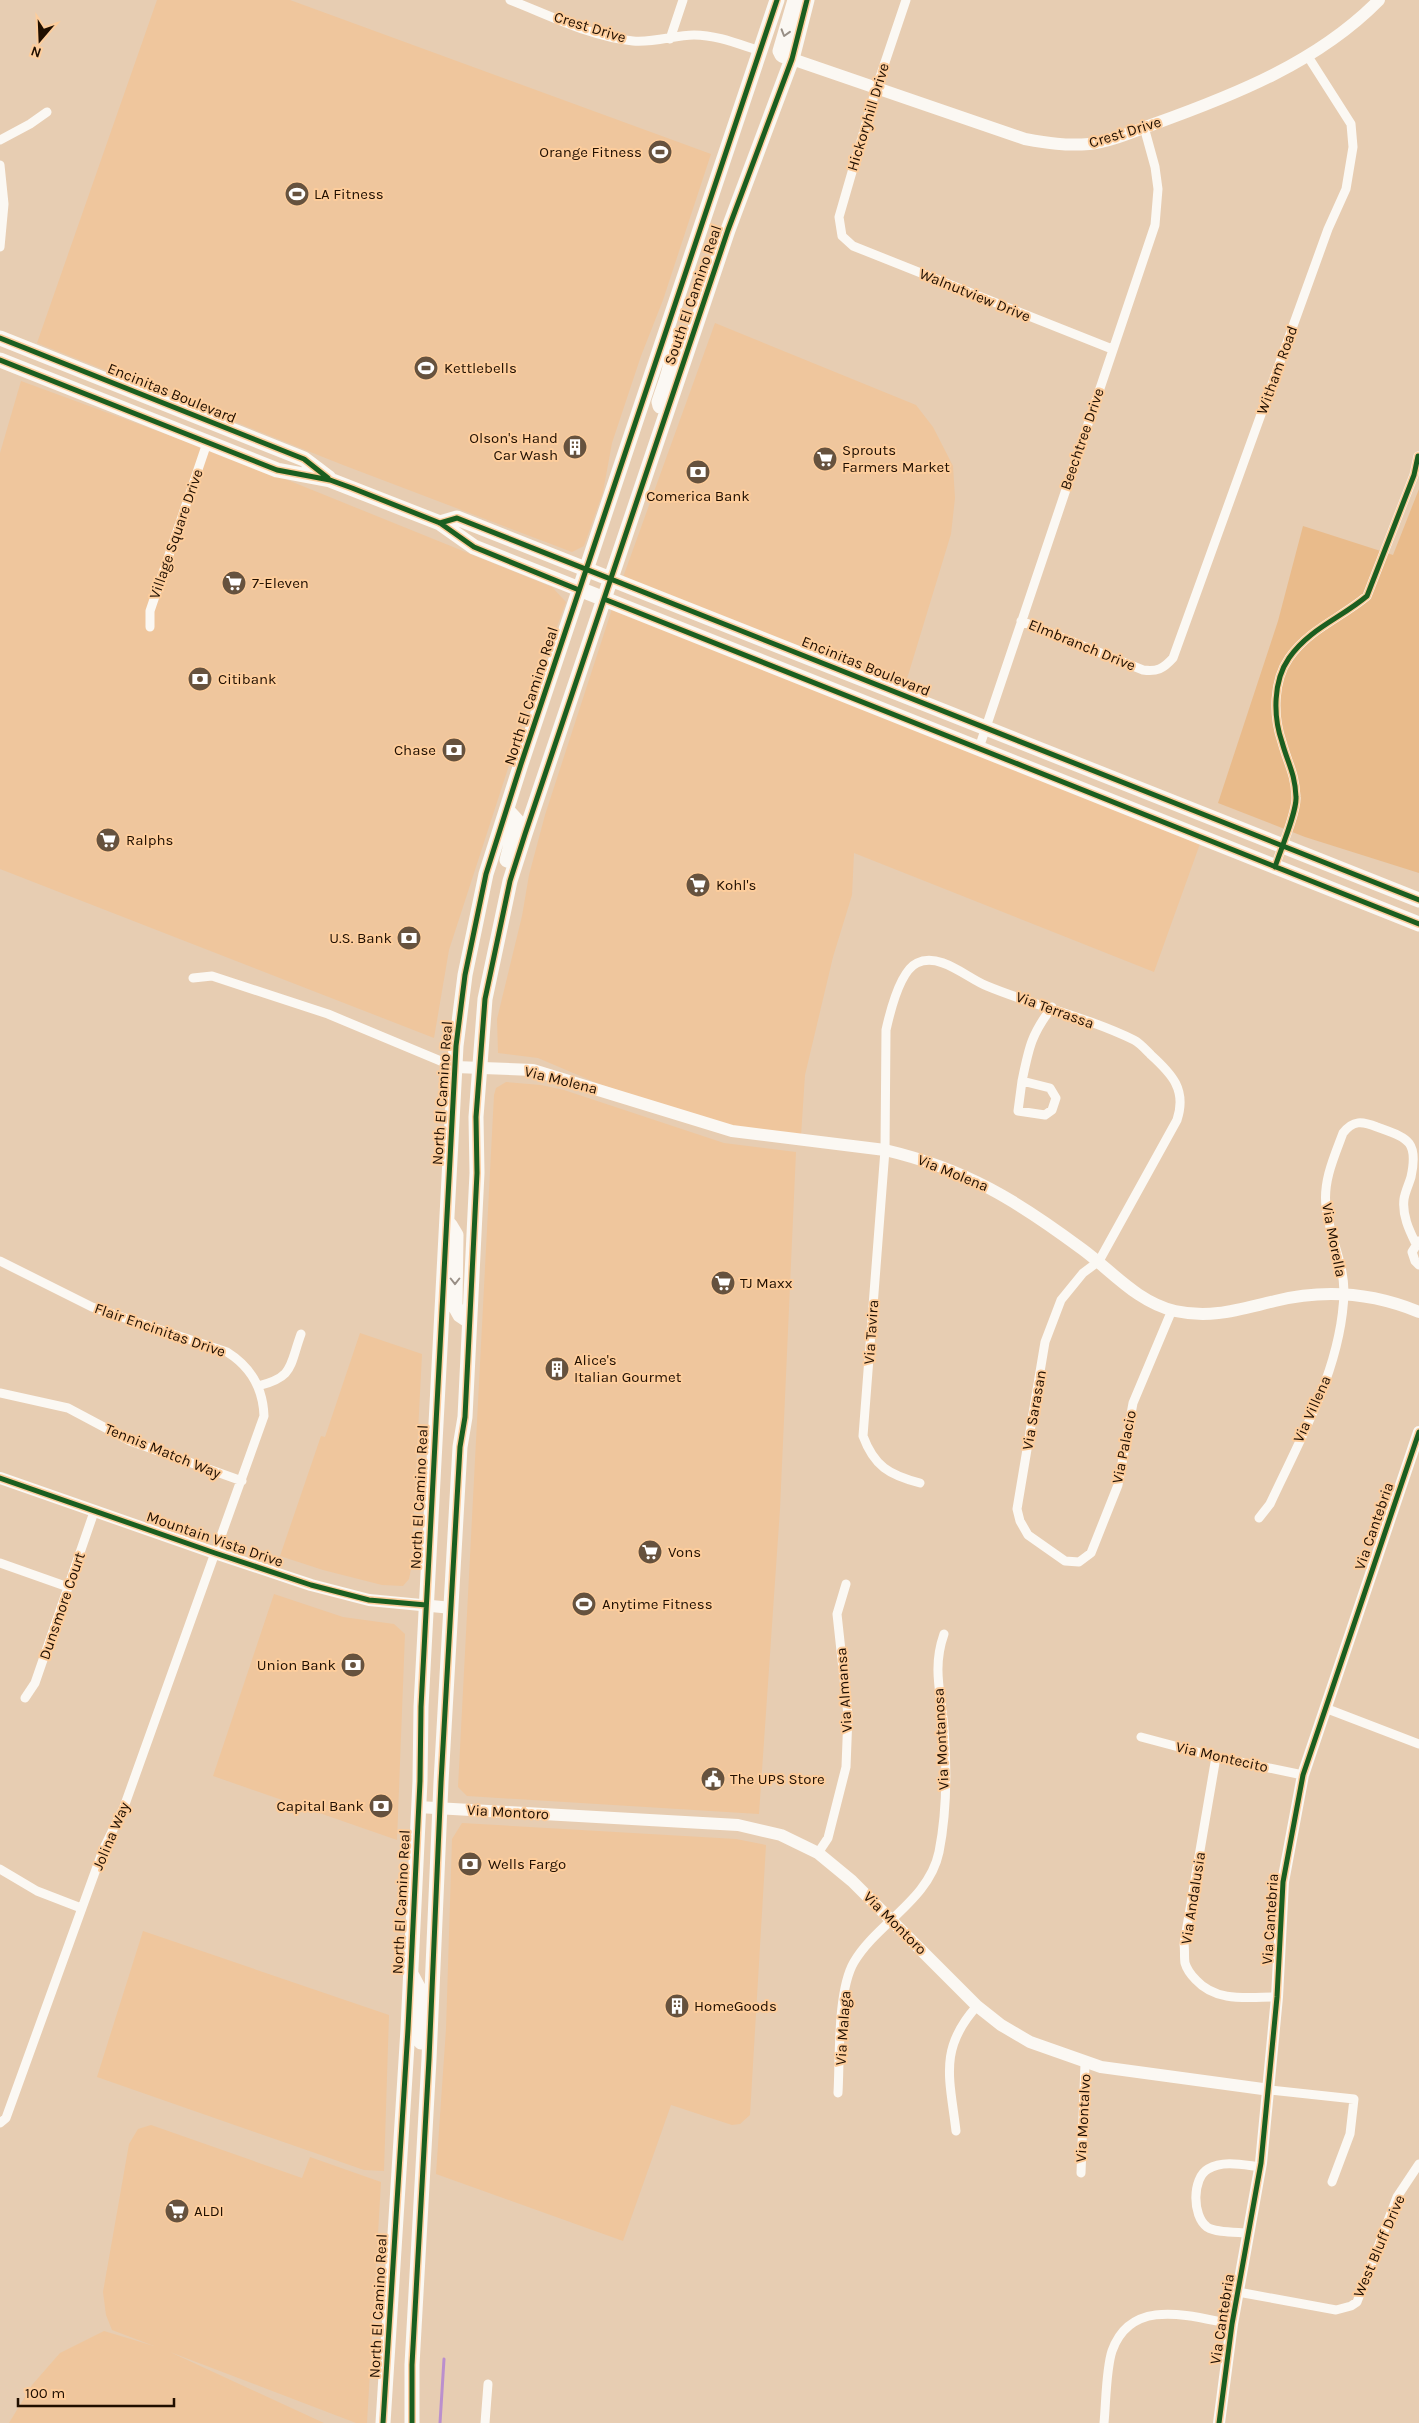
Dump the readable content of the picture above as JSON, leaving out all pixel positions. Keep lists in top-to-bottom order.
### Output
{
  "streets": {
    "main road": ["South El Camino Real", "Encinitas Boulevard", "North El Camino Real"],
    "street": [
      "Crest Drive",
      "Hickoryhill Drive",
      "Walnutview Drive",
      "Witham Road",
      "Beechtree Drive",
      "Village Square Drive",
      "Elmbranch Drive",
      "Via Terrassa",
      "Via Molena",
      "Via Morella",
      "Flair Encinitas Drive",
      "Via Tavira",
      "Via Villena",
      "Via Sarasan",
      "Via Palacio",
      "Tennis Match Way",
      "Via Cantebria",
      "Mountain Vista Drive",
      "Dunsmore Court",
      "Via Almansa",
      "Via Montanosa",
      "Via Montecito",
      "Via Montoro",
      "Jolina Way",
      "Via Andalusia",
      "Via Malaga",
      "Via Montalvo",
      "West Bluff Drive"
    ]
  },
  "crossings": [
    ["Crest Drive", "Hickoryhill Drive"],
    ["Crest Drive", "South El Camino Real"],
    ["Crest Drive", "Witham Road"],
    ["Crest Drive", "Beechtree Drive"],
    ["Hickoryhill Drive", "Walnutview Drive"],
    ["South El Camino Real", "Encinitas Boulevard"],
    ["South El Camino Real", "North El Camino Real"],
    ["Walnutview Drive", "Beechtree Drive"],
    ["Witham Road", "Elmbranch Drive"],
    ["Encinitas Boulevard", "Beechtree Drive"],
    ["Encinitas Boulevard", "Village Square Drive"],
    ["Encinitas Boulevard", "North El Camino Real"],
    ["Beechtree Drive", "Elmbranch Drive"],
    ["North El Camino Real", "Via Molena"],
    ["North El Camino Real", "Mountain Vista Drive"],
    ["North El Camino Real", "Via Montoro"],
    ["Via Terrassa", "Via Molena"],
    ["Via Terrassa", "Via Tavira"],
    ["Via Terrassa", "Via Sarasan"],
    ["Via Molena", "Via Morella"],
    ["Via Molena", "Via Tavira"],
    ["Via Molena", "Via Villena"],
    ["Via Molena", "Via Sarasan"],
    ["Via Molena", "Via Palacio"],
    ["Via Morella", "Via Villena"],
    ["Flair Encinitas Drive", "Tennis Match Way"],
    ["Flair Encinitas Drive", "Mountain Vista Drive"],
    ["Flair Encinitas Drive", "Jolina Way"],
    ["Via Sarasan", "Via Palacio"],
    ["Via Cantebria", "Via Montecito"],
    ["Via Cantebria", "Via Montoro"],
    ["Via Cantebria", "Via Andalusia"],
    ["Via Cantebria", "West Bluff Drive"],
    ["Mountain Vista Drive", "Dunsmore Court"],
    ["Mountain Vista Drive", "Jolina Way"],
    ["Via Almansa", "Via Montoro"],
    ["Via Montanosa", "Via Montoro"],
    ["Via Montanosa", "Via Malaga"],
    ["Via Montecito", "Via Andalusia"],
    ["Via Montoro", "Via Malaga"],
    ["Via Montoro", "Via Montalvo"]
  ],
  "places": {
    "sports": [
      "Orange Fitness",
      "LA Fitness",
      "Kettlebells",
      "Anytime Fitness"
    ],
    "building": ["Olson's Hand Car Wash", "Alice's Italian Gourmet", "HomeGoods"],
    "supermarket": [
      "Sprouts Farmers Market",
      "7-Eleven",
      "Ralphs",
      "Kohl's",
      "TJ Maxx",
      "Vons",
      "ALDI"
    ],
    "bank": [
      "Comerica Bank",
      "Citibank",
      "Chase",
      "U.S. Bank",
      "Union Bank",
      "Capital Bank",
      "Wells Fargo"
    ],
    "public building": ["The UPS Store"]
  },
  "scale_bar": "100 m",
  "north": "bottom"
}
